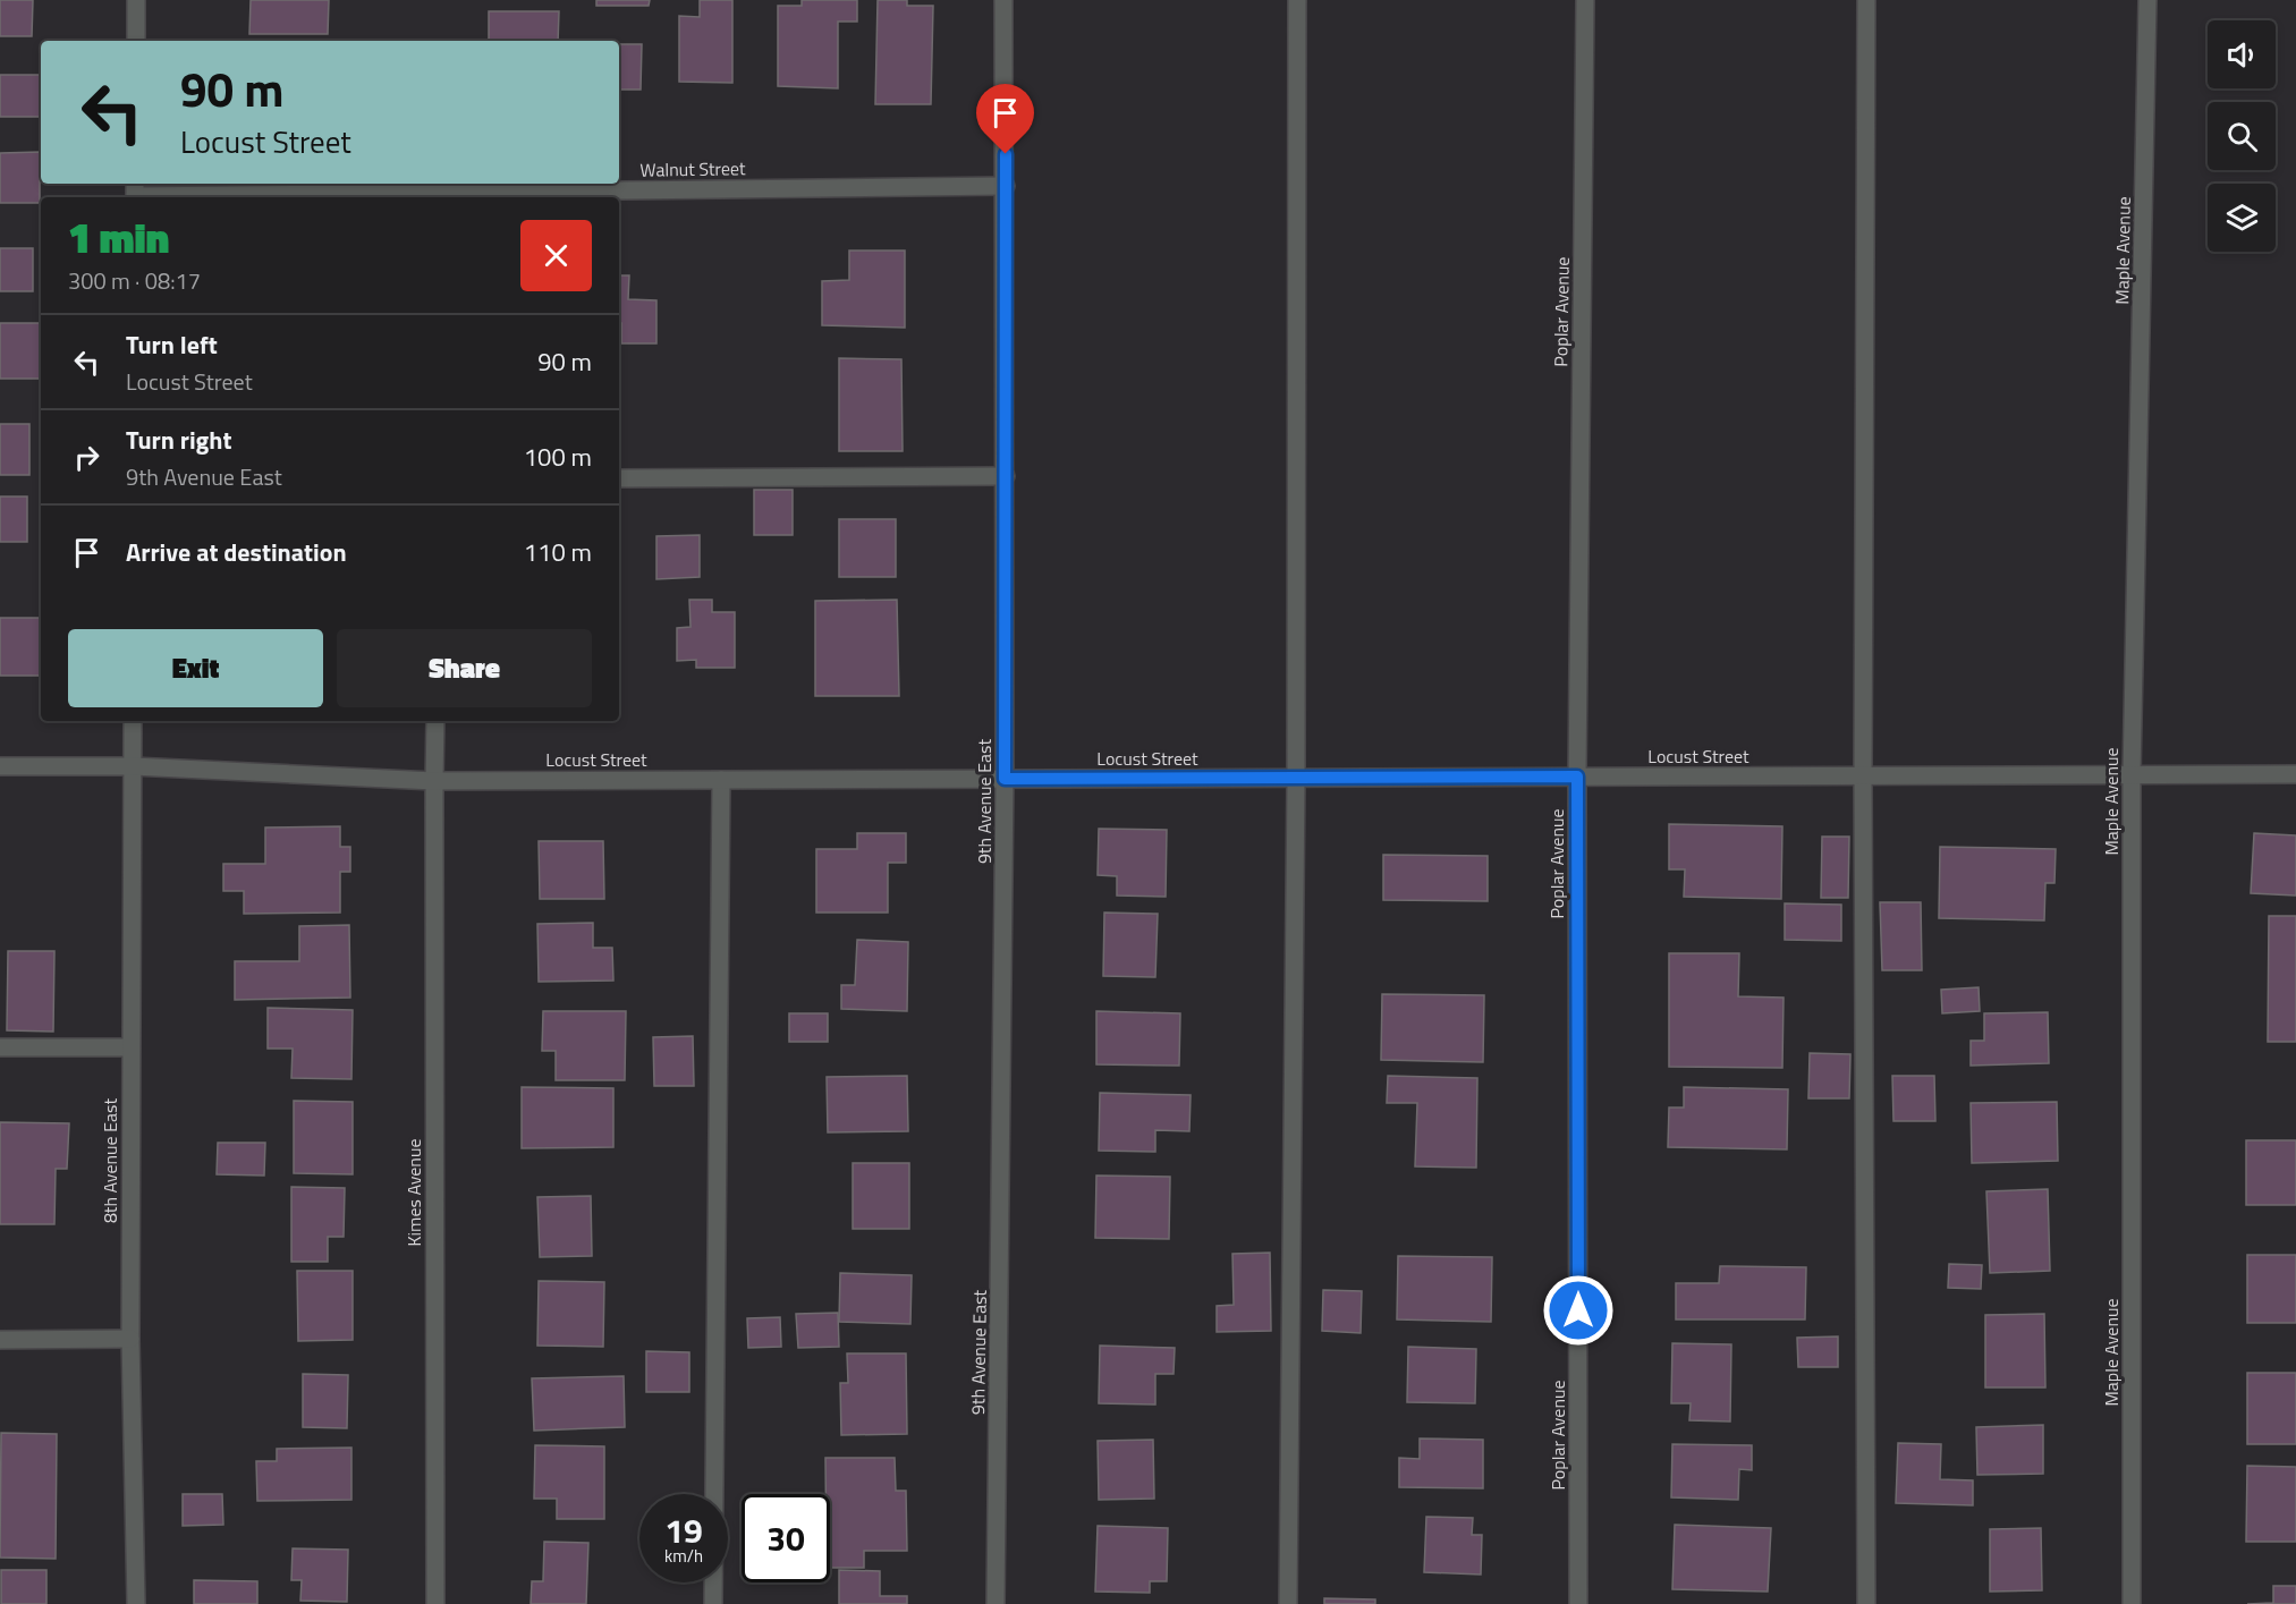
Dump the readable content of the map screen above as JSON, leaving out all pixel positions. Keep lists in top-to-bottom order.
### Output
{
  "streets": {
    "street": [
      "Walnut Street",
      "Maple Avenue",
      "Poplar Avenue",
      "Locust Street",
      "9th Avenue East",
      "8th Avenue East",
      "Kimes Avenue"
    ]
  },
  "crossings": [
    ["Walnut Street", "9th Avenue East"],
    ["Maple Avenue", "Locust Street"],
    ["Poplar Avenue", "Locust Street"],
    ["Locust Street", "9th Avenue East"],
    ["Locust Street", "8th Avenue East"],
    ["Locust Street", "Kimes Avenue"]
  ],
  "page": {
    "turn": ["90 m", "Locust Street"],
    "heading": ["1 min", "300 m · 08:17"],
    "list": [
      {
        "name": "Turn left",
        "note": "Locust Street",
        "value": "90 m"
      },
      {
        "name": "Turn right",
        "note": "9th Avenue East",
        "value": "100 m"
      },
      {
        "name": "Arrive at destination",
        "value": "110 m"
      }
    ],
    "buttons": ["Exit", "Share"],
    "speed": "19 km/h",
    "limit": "30"
  }
}
